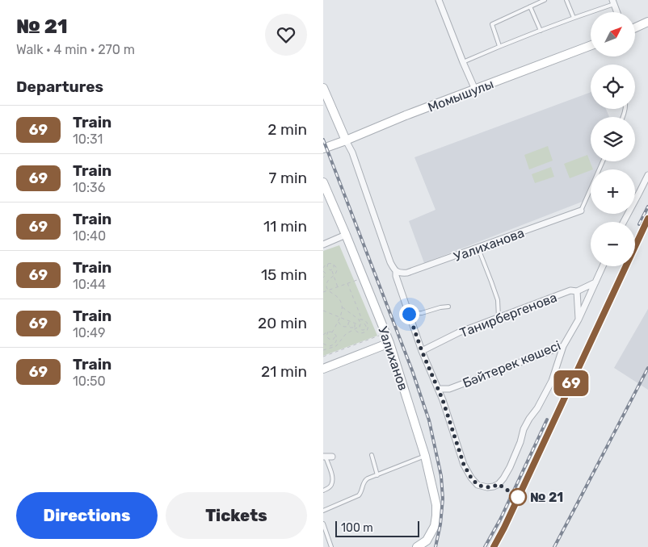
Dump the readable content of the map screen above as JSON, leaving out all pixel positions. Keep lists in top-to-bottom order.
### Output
{
  "streets": {
    "street": [
      "Момышулы",
      "Уалиханова",
      "Танирбергенова",
      "Уалиханов",
      "Бәйтерек көшесі"
    ]
  },
  "crossings": [
    ["Танирбергенова", "Бәйтерек көшесі"]
  ],
  "places": ["№ 21"],
  "scale_bar": "100 m",
  "north": "top right",
  "page": {
    "heading": [
      ["№ 21", "Walk · 4 min · 270 m"],
      "Departures"
    ],
    "on_map": "69",
    "map_buttons": ["+", "−"],
    "list": [
      {
        "mark": "69",
        "name": "Train",
        "note": "10:31",
        "value": "2 min"
      },
      {
        "mark": "69",
        "name": "Train",
        "note": "10:36",
        "value": "7 min"
      },
      {
        "mark": "69",
        "name": "Train",
        "note": "10:40",
        "value": "11 min"
      },
      {
        "mark": "69",
        "name": "Train",
        "note": "10:44",
        "value": "15 min"
      },
      {
        "mark": "69",
        "name": "Train",
        "note": "10:49",
        "value": "20 min"
      },
      {
        "mark": "69",
        "name": "Train",
        "note": "10:50",
        "value": "21 min"
      }
    ],
    "buttons": ["Directions", "Tickets"],
    "scale": "100 m"
  }
}
